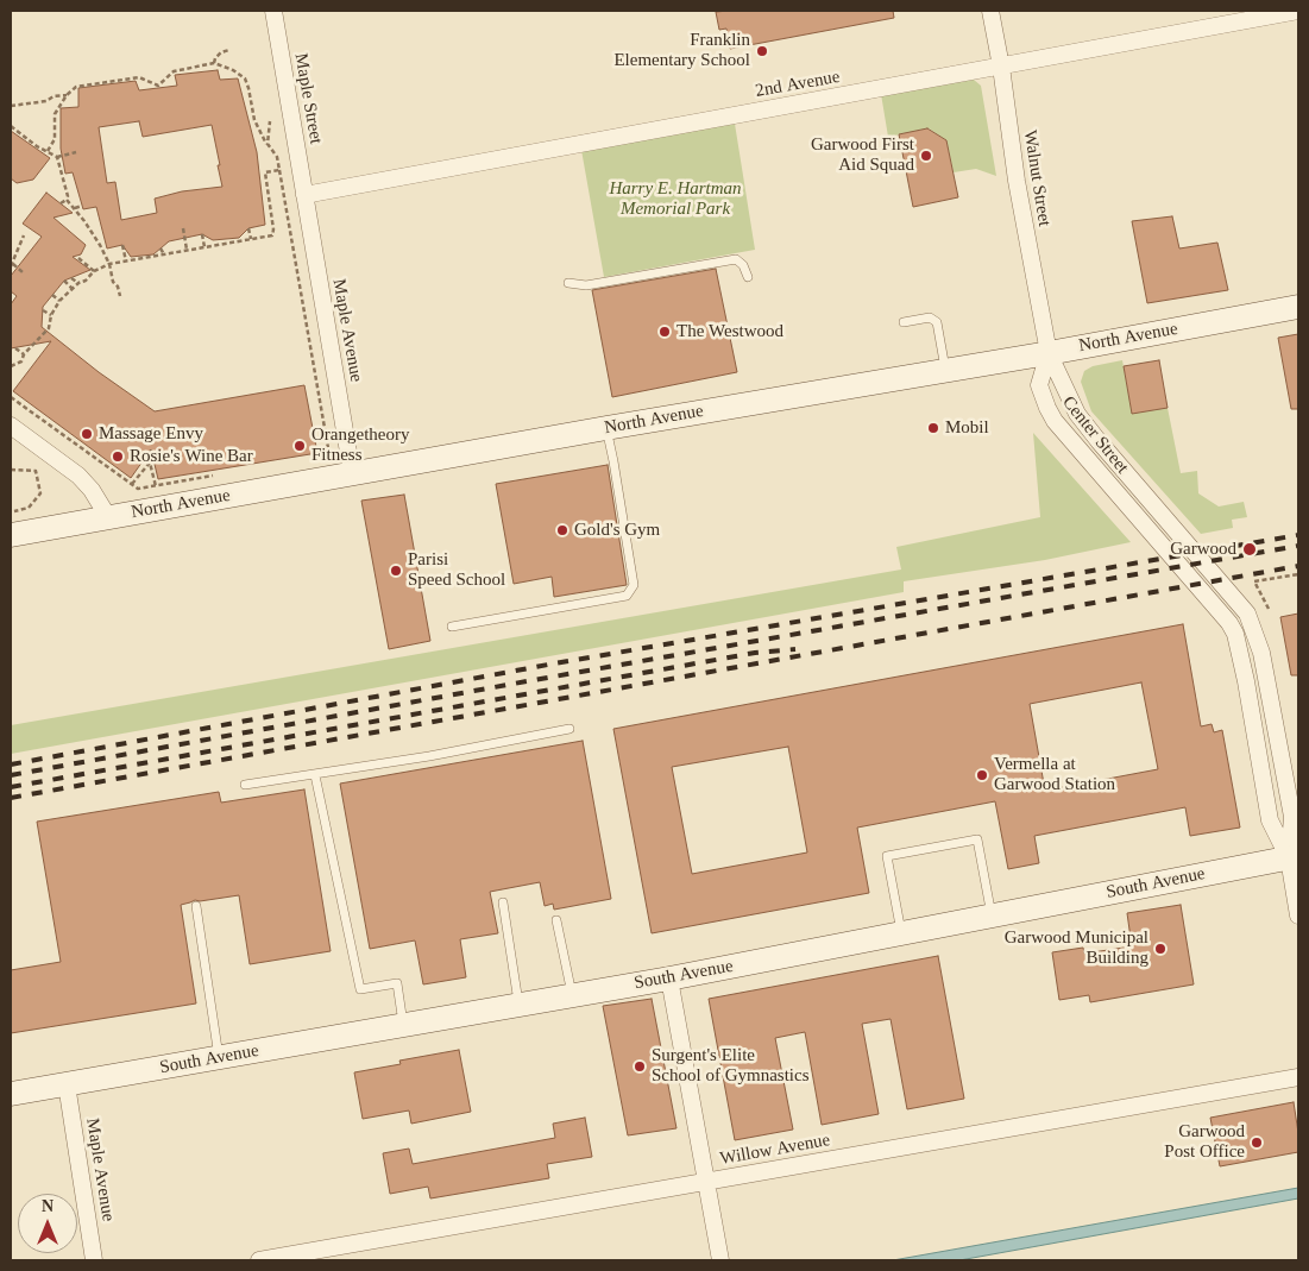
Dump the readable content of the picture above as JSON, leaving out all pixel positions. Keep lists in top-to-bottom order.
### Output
{
  "streets": {
    "main road": ["North Avenue", "South Avenue"],
    "street": [
      "2nd Avenue",
      "Maple Street",
      "Walnut Street",
      "Maple Avenue",
      "Center Street",
      "Willow Avenue"
    ]
  },
  "crossings": [
    ["2nd Avenue", "Maple Street"],
    ["2nd Avenue", "Walnut Street"],
    ["2nd Avenue", "Maple Avenue"],
    ["Maple Street", "Maple Avenue"],
    ["Walnut Street", "North Avenue"],
    ["Walnut Street", "Center Street"],
    ["Maple Avenue", "North Avenue"],
    ["Maple Avenue", "South Avenue"],
    ["North Avenue", "Center Street"],
    ["Center Street", "South Avenue"]
  ],
  "parks": ["Harry E. Hartman Memorial Park"],
  "places": [
    "Franklin Elementary School",
    "Garwood First Aid Squad",
    "The Westwood",
    "Mobil",
    "Massage Envy",
    "Orangetheory Fitness",
    "Rosie's Wine Bar",
    "Gold's Gym",
    "Garwood",
    "Parisi Speed School",
    "Vermella at Garwood Station",
    "Garwood Municipal Building",
    "Surgent's Elite School of Gymnastics",
    "Garwood Post Office"
  ],
  "north": "top"
}
